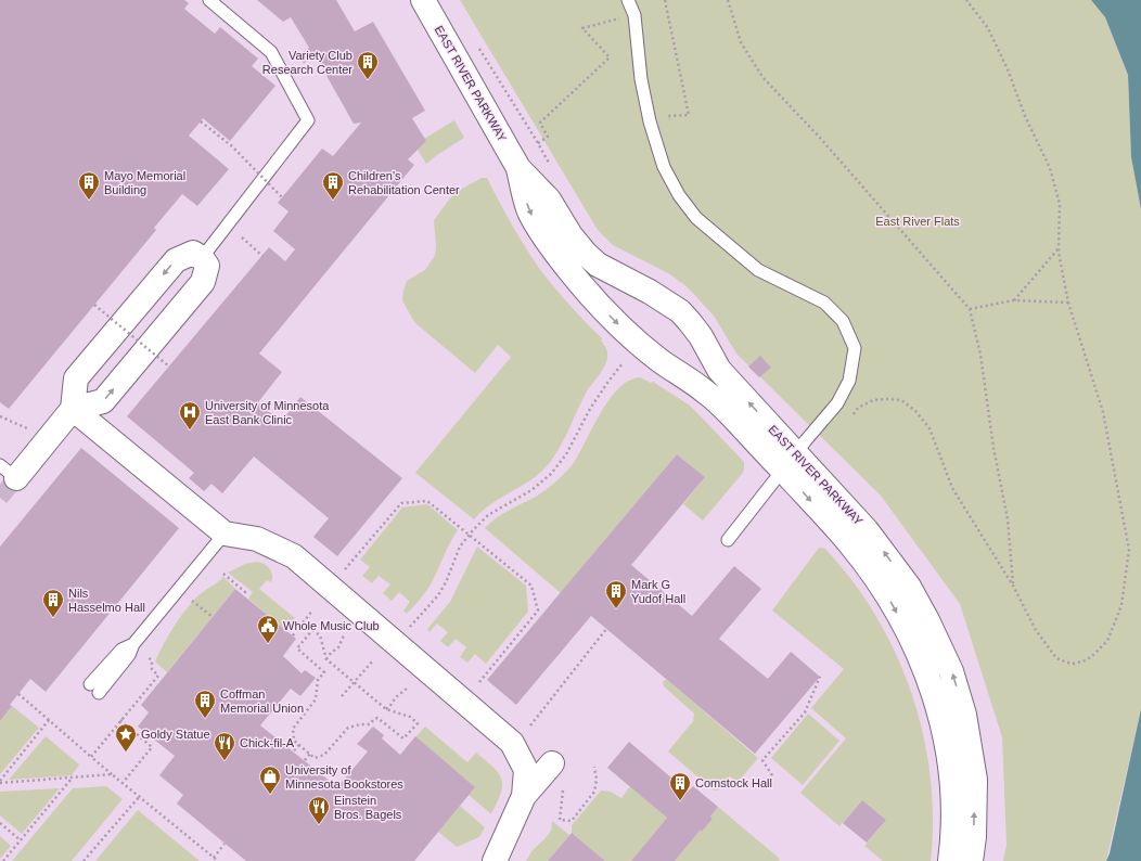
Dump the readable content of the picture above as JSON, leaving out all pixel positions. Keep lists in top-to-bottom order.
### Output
{
  "streets": {
    "street": ["EAST RIVER PARKWAY"]
  },
  "parks": ["East River Flats"],
  "places": {
    "building": [
      "Variety Club Research Center",
      "Mayo Memorial Building",
      "Children's Rehabilitation Center",
      "Mark G Yudof Hall",
      "Nils Hasselmo Hall",
      "Coffman Memorial Union",
      "Comstock Hall"
    ],
    "hospital": ["University of Minnesota East Bank Clinic"],
    "public building": ["Whole Music Club"],
    "place": ["Goldy Statue"],
    "restaurant": ["Chick-fil-A", "Einstein Bros. Bagels"],
    "shop": ["University of Minnesota Bookstores"]
  }
}
